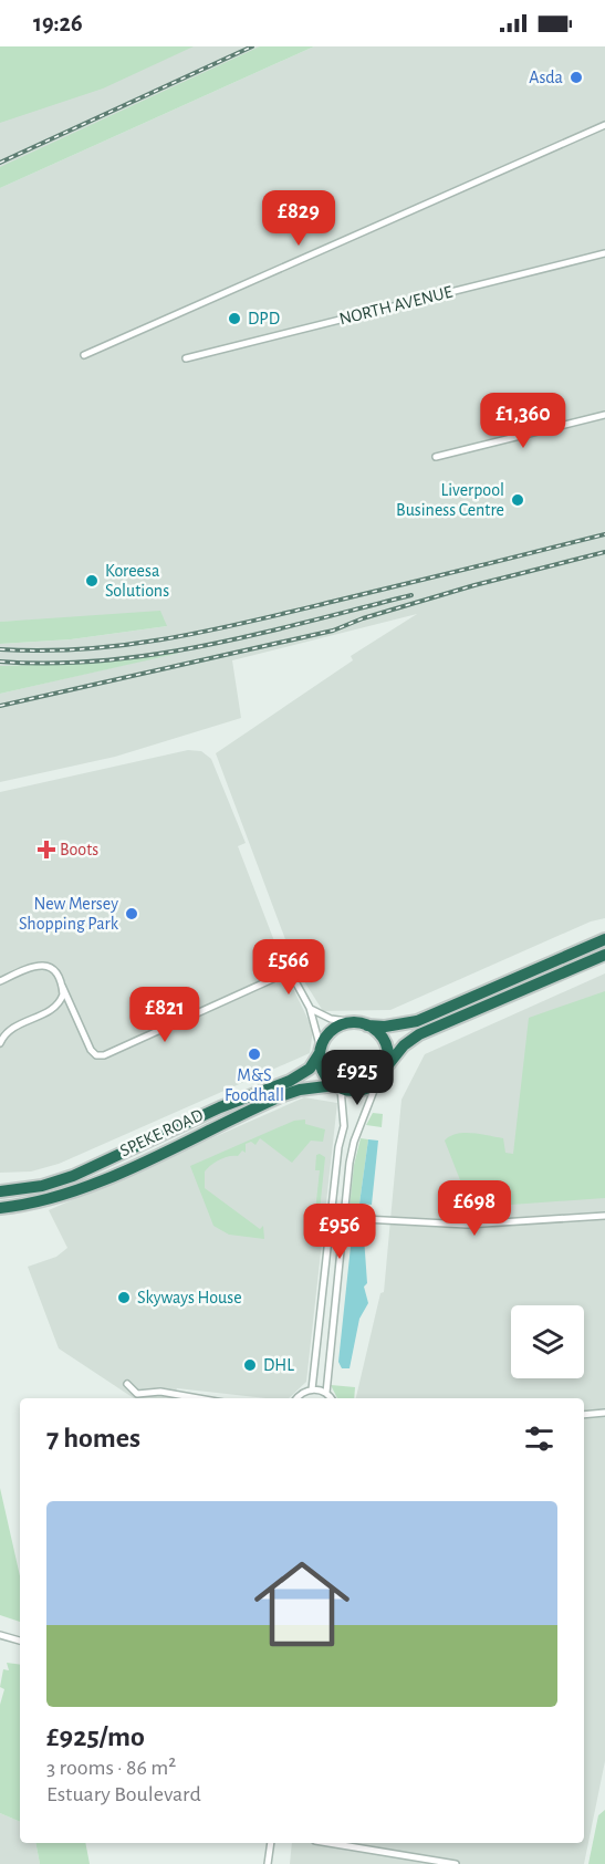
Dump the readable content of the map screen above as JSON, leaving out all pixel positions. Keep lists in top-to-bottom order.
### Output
{
  "streets": {
    "highway": ["SPEKE ROAD"],
    "street": ["NORTH AVENUE"]
  },
  "places": {
    "other": [
      "Asda",
      "DPD",
      "Liverpool Business Centre",
      "Koreesa Solutions",
      "New Mersey Shopping Park",
      "M&S Foodhall",
      "Skyways House",
      "DHL"
    ],
    "health": ["Boots"]
  },
  "page": {
    "status": "19:26",
    "price": [
      "£829",
      "£1,360",
      "£566",
      "£821",
      "£925",
      "£698",
      "£956"
    ],
    "heading": "7 homes",
    "list": [
      {
        "name": "£925/mo",
        "note": "3 rooms · 86 m² · Estuary Boulevard"
      }
    ]
  }
}
